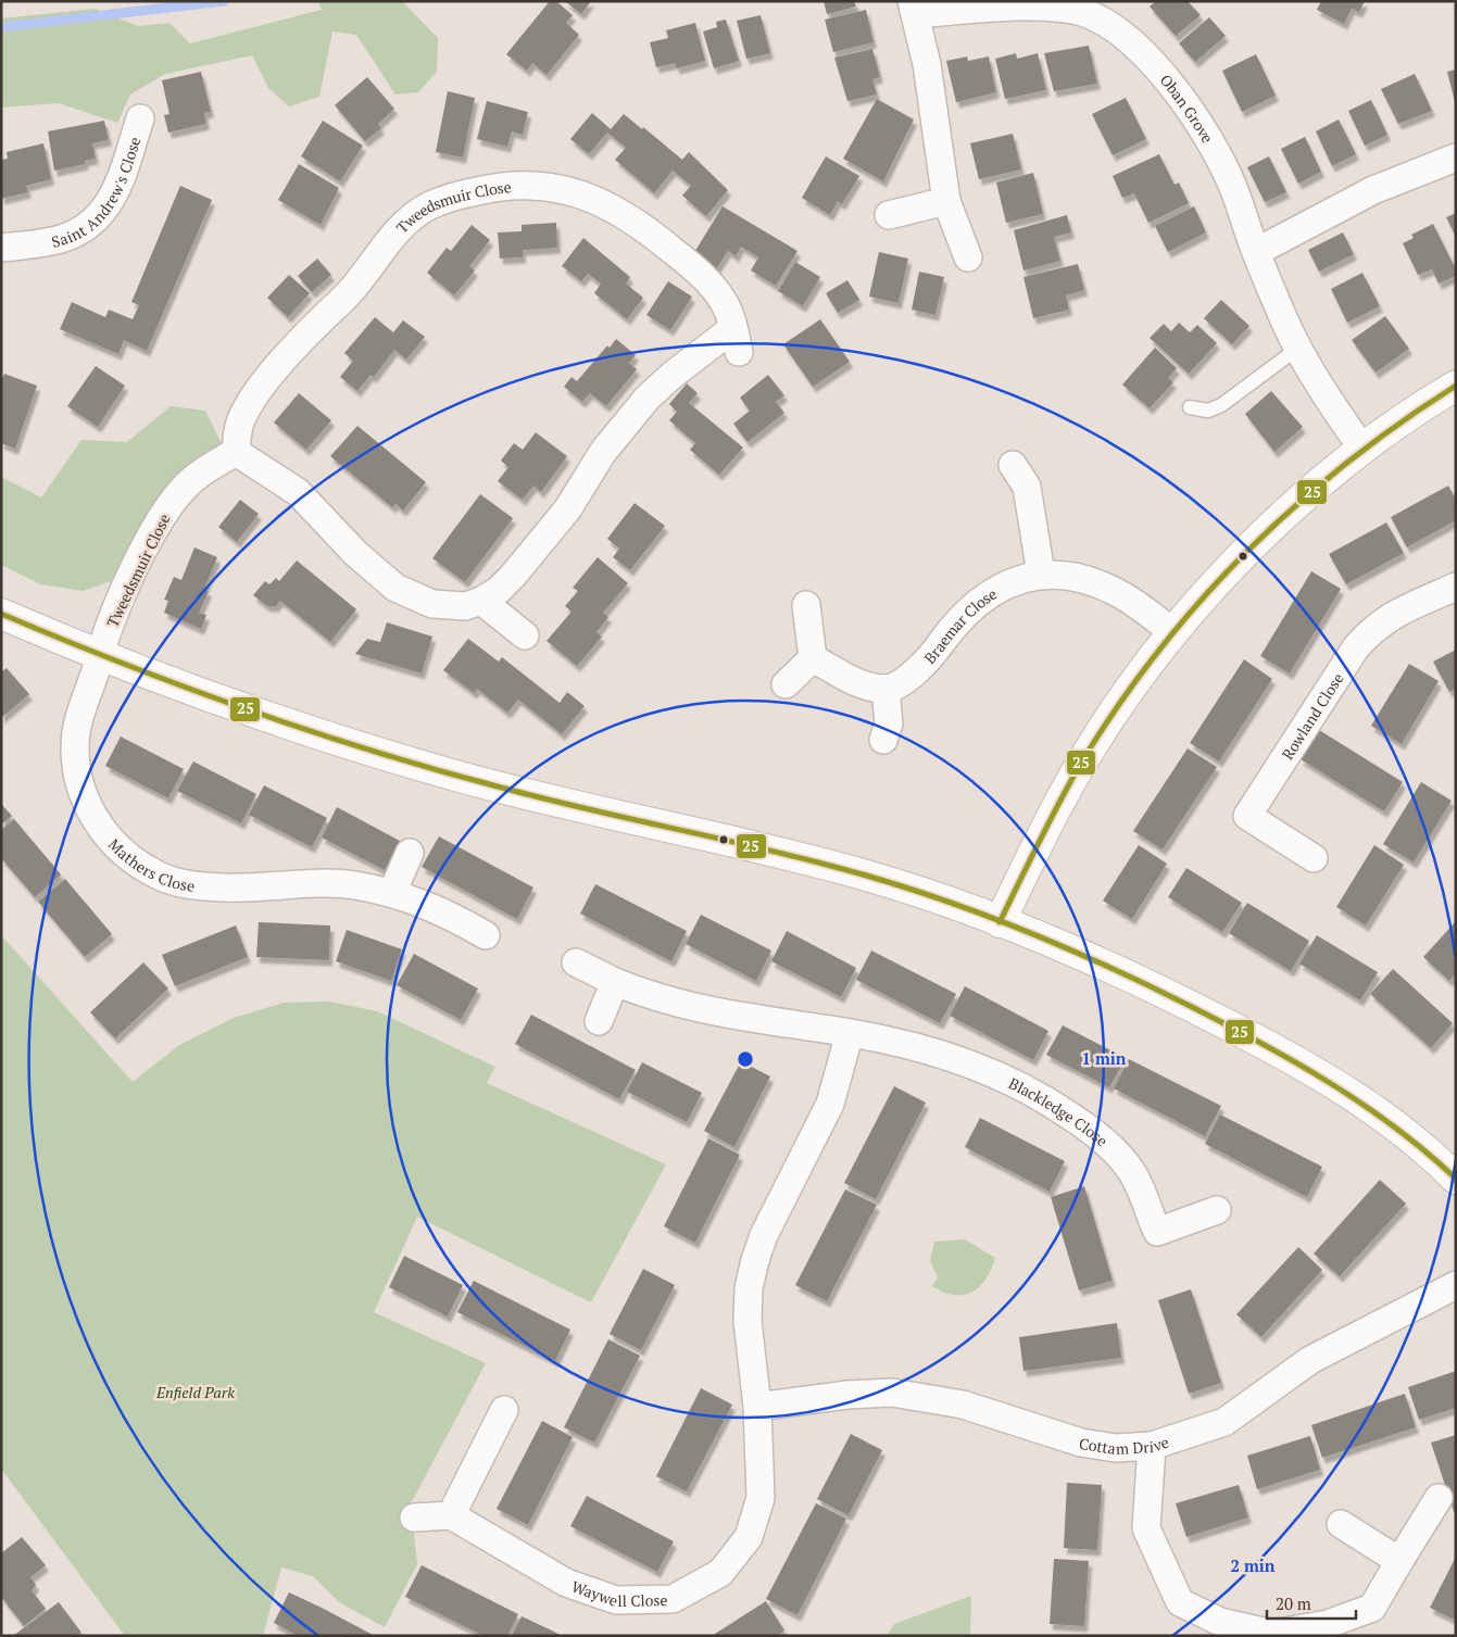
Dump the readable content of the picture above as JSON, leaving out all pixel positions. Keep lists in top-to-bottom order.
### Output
{
  "streets": {
    "street": [
      "Oban Grove",
      "Saint Andrew's Close",
      "Tweedsmuir Close",
      "Braemar Close",
      "Rowland Close",
      "Mathers Close",
      "Blackledge Close",
      "Cottam Drive",
      "Waywell Close"
    ]
  },
  "crossings": [
    ["Tweedsmuir Close", "Mathers Close"],
    ["Cottam Drive", "Waywell Close"]
  ],
  "parks": ["Enfield Park"],
  "lines": ["transit line 25"],
  "scale_bar": "20 m",
  "rings": ["1 min", "2 min"]
}
